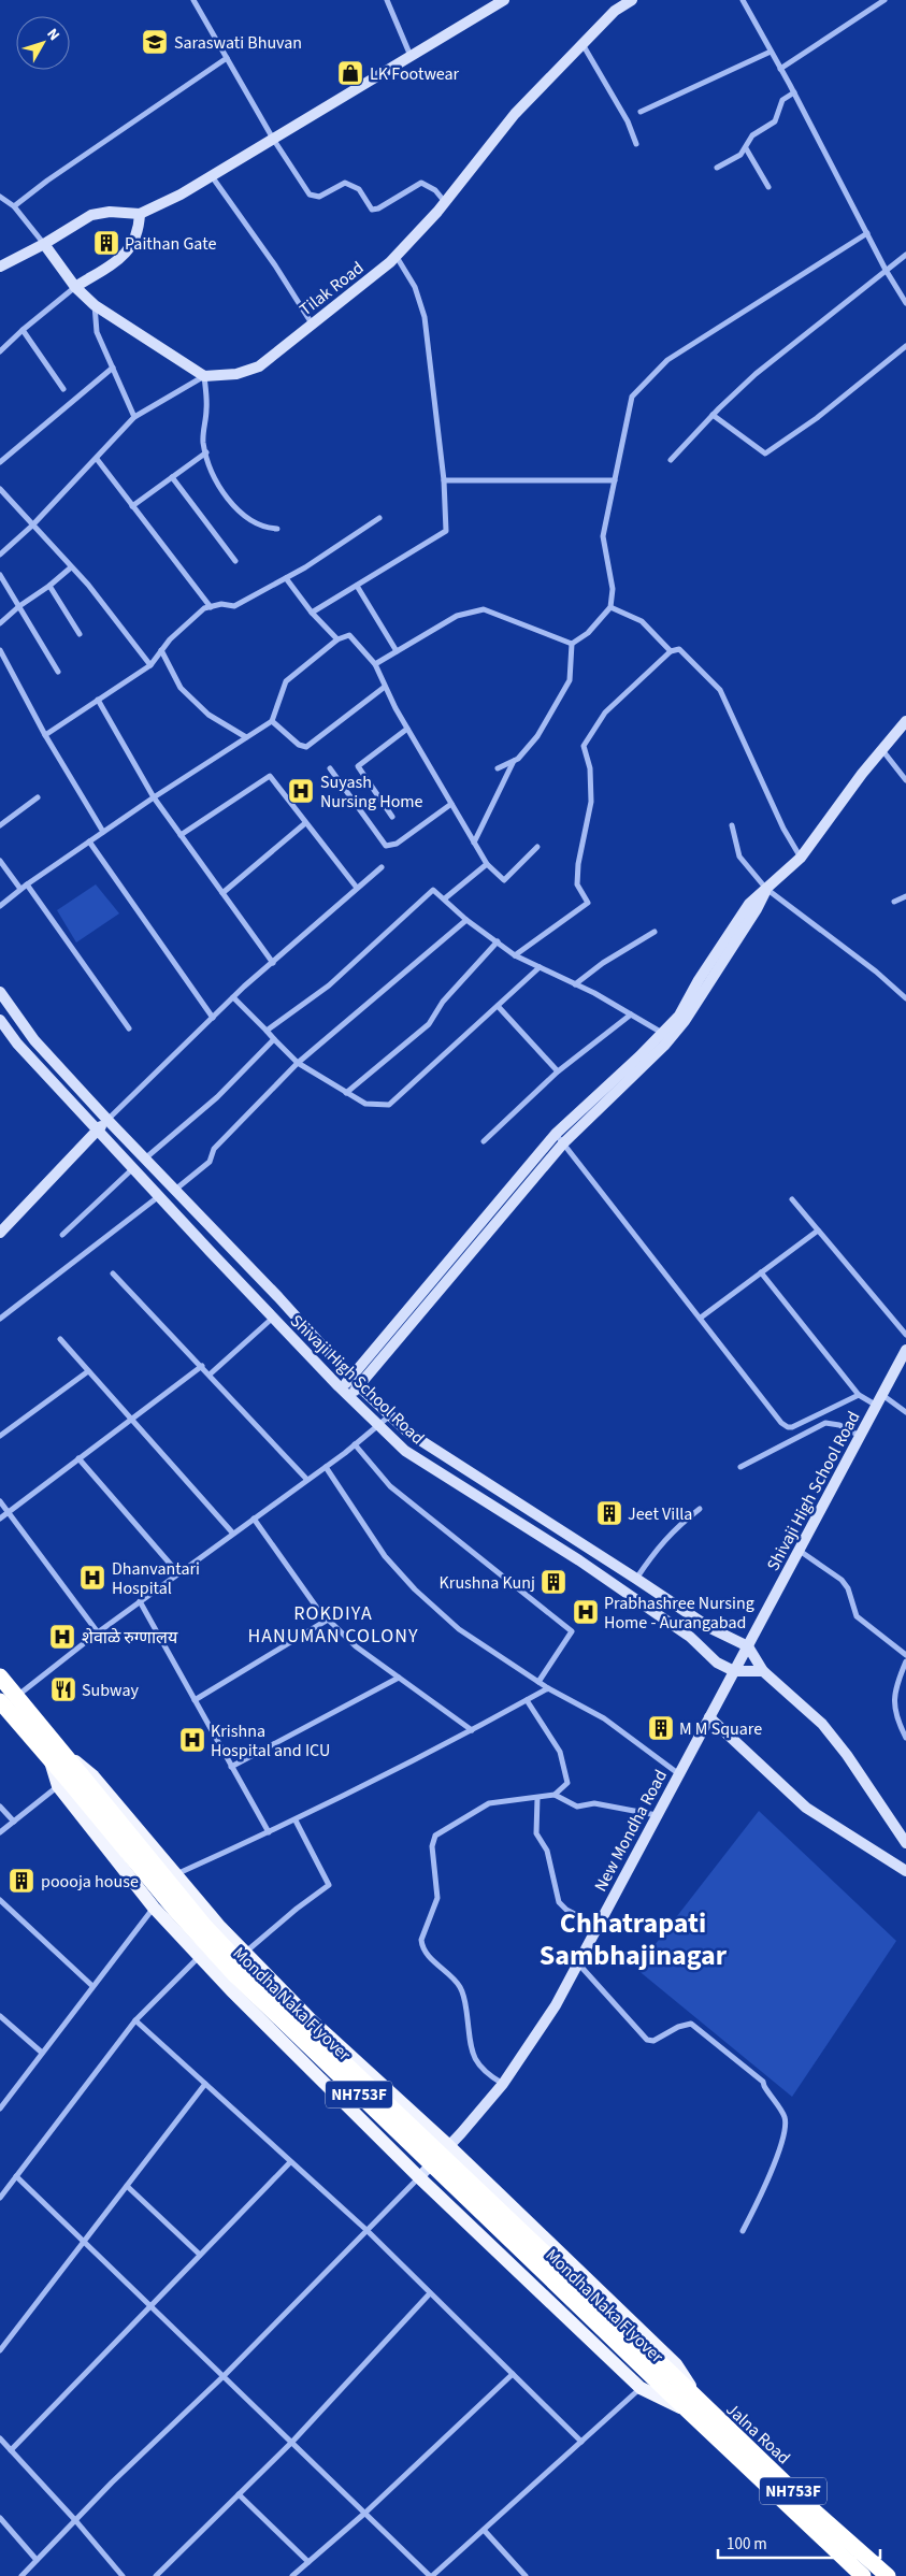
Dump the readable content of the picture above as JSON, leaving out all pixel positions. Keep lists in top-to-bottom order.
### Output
{
  "streets": {
    "highway": ["Mondha Naka Flyover", "NH753F", "Jalna Road"],
    "street": ["Tilak Road", "Shivaji High School Road", "New Mondha Road"]
  },
  "crossings": [
    ["Shivaji High School Road", "New Mondha Road"],
    ["Mondha Naka Flyover", "NH753F"],
    ["Mondha Naka Flyover", "Jalna Road"]
  ],
  "districts": ["ROKDIYA HANUMAN COLONY", "Chhatrapati Sambhajinagar"],
  "places": {
    "school or university": ["Saraswati Bhuvan"],
    "shop": ["LK Footwear"],
    "building": [
      "Paithan Gate",
      "Jeet Villa",
      "Krushna Kunj",
      "M M Square",
      "poooja house"
    ],
    "hospital": [
      "Suyash Nursing Home",
      "Dhanvantari Hospital",
      "Prabhashree Nursing Home - Aurangabad",
      "शेवाळे रुग्णालय",
      "Krishna Hospital and ICU"
    ],
    "restaurant": ["Subway"]
  },
  "scale_bar": "100 m",
  "north": "top right"
}
